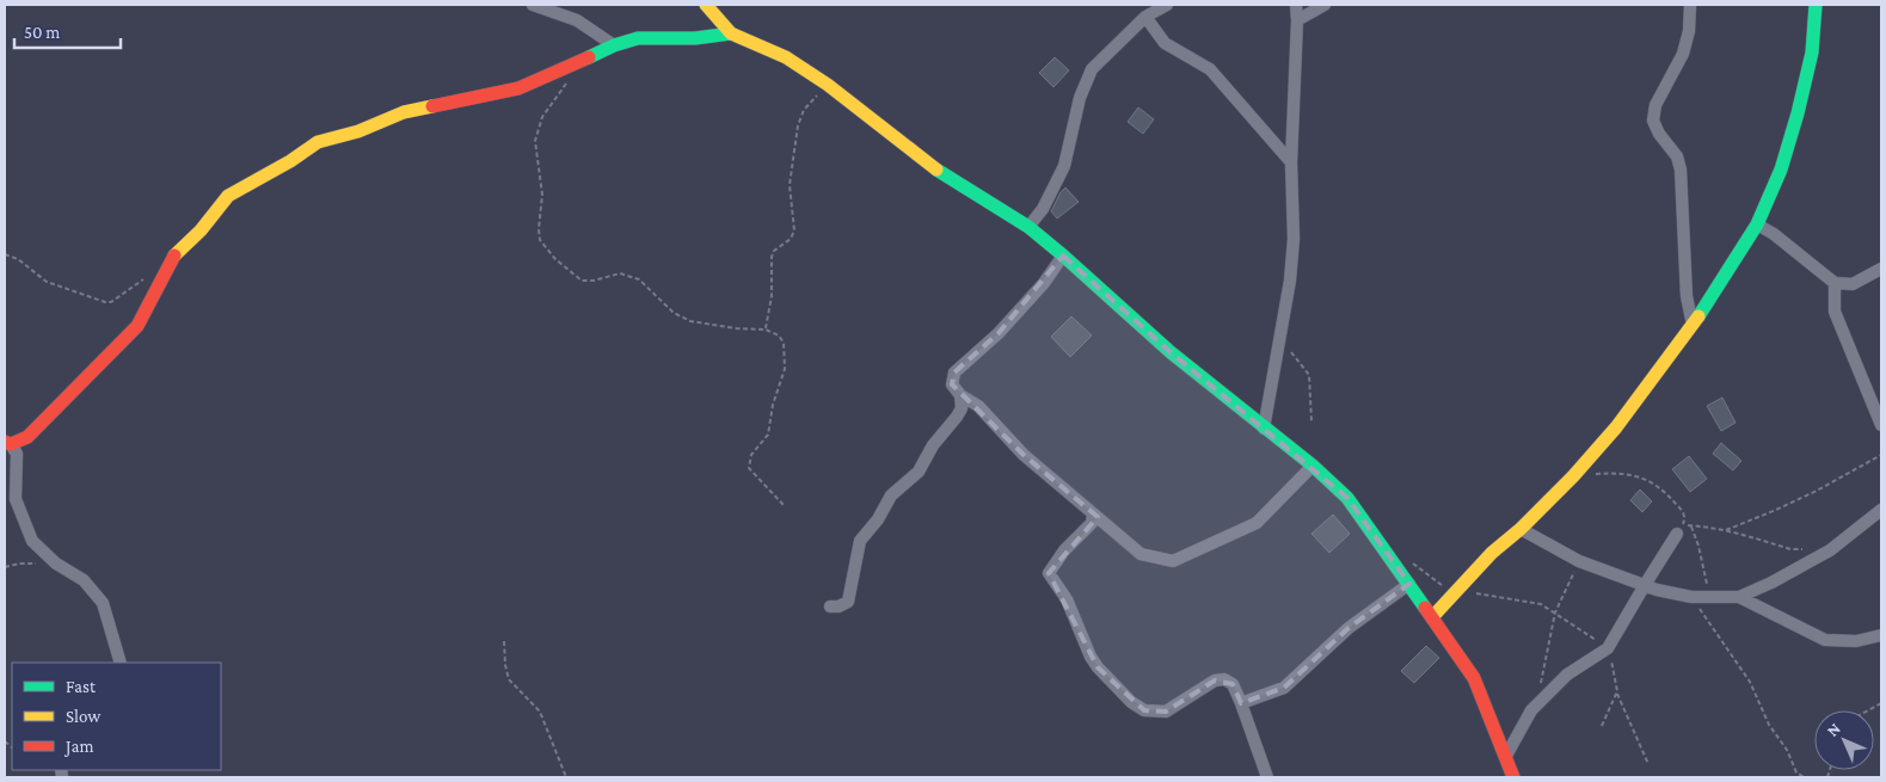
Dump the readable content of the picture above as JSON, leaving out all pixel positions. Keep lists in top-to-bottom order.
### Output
{
  "legend": ["Fast", "Slow", "Jam"],
  "scale_bar": "50 m",
  "north": "top left"
}
